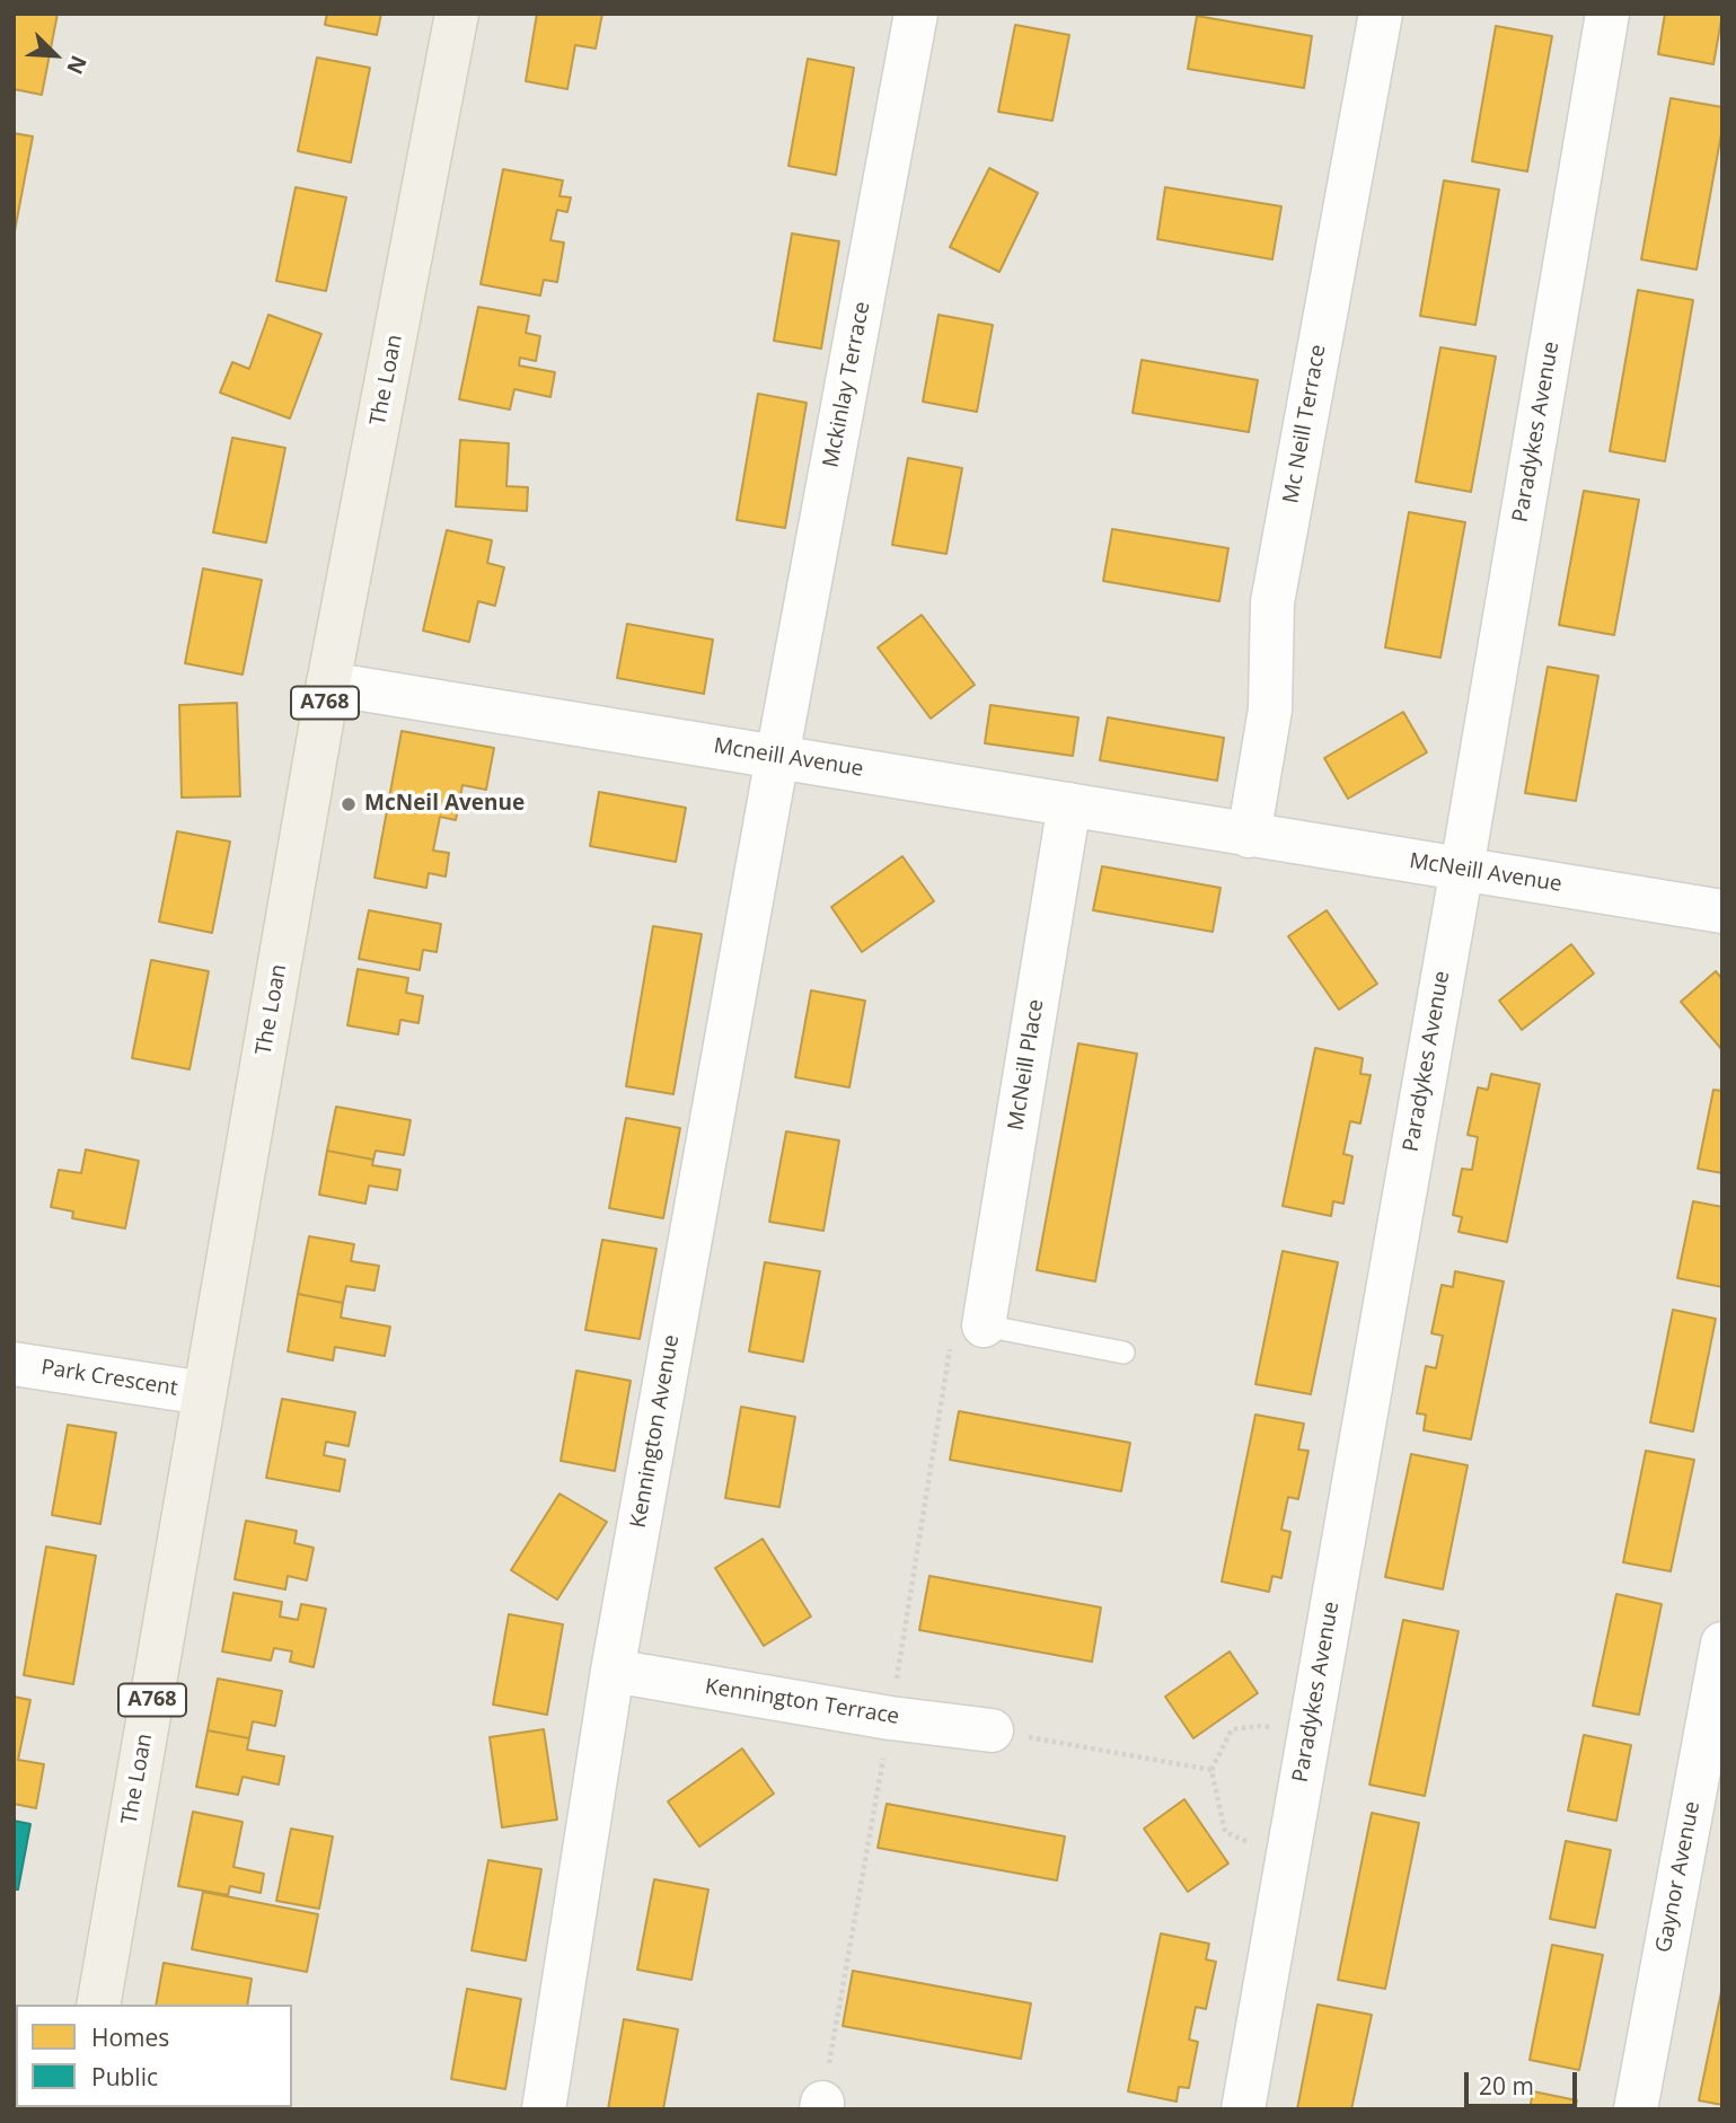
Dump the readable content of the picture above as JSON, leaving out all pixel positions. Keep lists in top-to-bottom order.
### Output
{
  "streets": {
    "main road": ["The Loan", "A768"],
    "street": [
      "Mckinlay Terrace",
      "Mc Neill Terrace",
      "Paradykes Avenue",
      "Mcneill Avenue",
      "McNeill Avenue",
      "McNeill Place",
      "Park Crescent",
      "Kennington Avenue",
      "Kennington Terrace",
      "Gaynor Avenue"
    ]
  },
  "crossings": [
    ["The Loan", "Mcneill Avenue"],
    ["The Loan", "Park Crescent"],
    ["Mckinlay Terrace", "Mcneill Avenue"],
    ["Mckinlay Terrace", "Kennington Avenue"],
    ["Mc Neill Terrace", "Mcneill Avenue"],
    ["Mc Neill Terrace", "McNeill Avenue"],
    ["Paradykes Avenue", "McNeill Avenue"],
    ["Mcneill Avenue", "McNeill Avenue"],
    ["Mcneill Avenue", "McNeill Place"],
    ["Mcneill Avenue", "Kennington Avenue"],
    ["Kennington Avenue", "Kennington Terrace"]
  ],
  "places": ["McNeil Avenue"],
  "legend": ["Homes", "Public"],
  "scale_bar": "20 m",
  "north": "bottom right"
}
